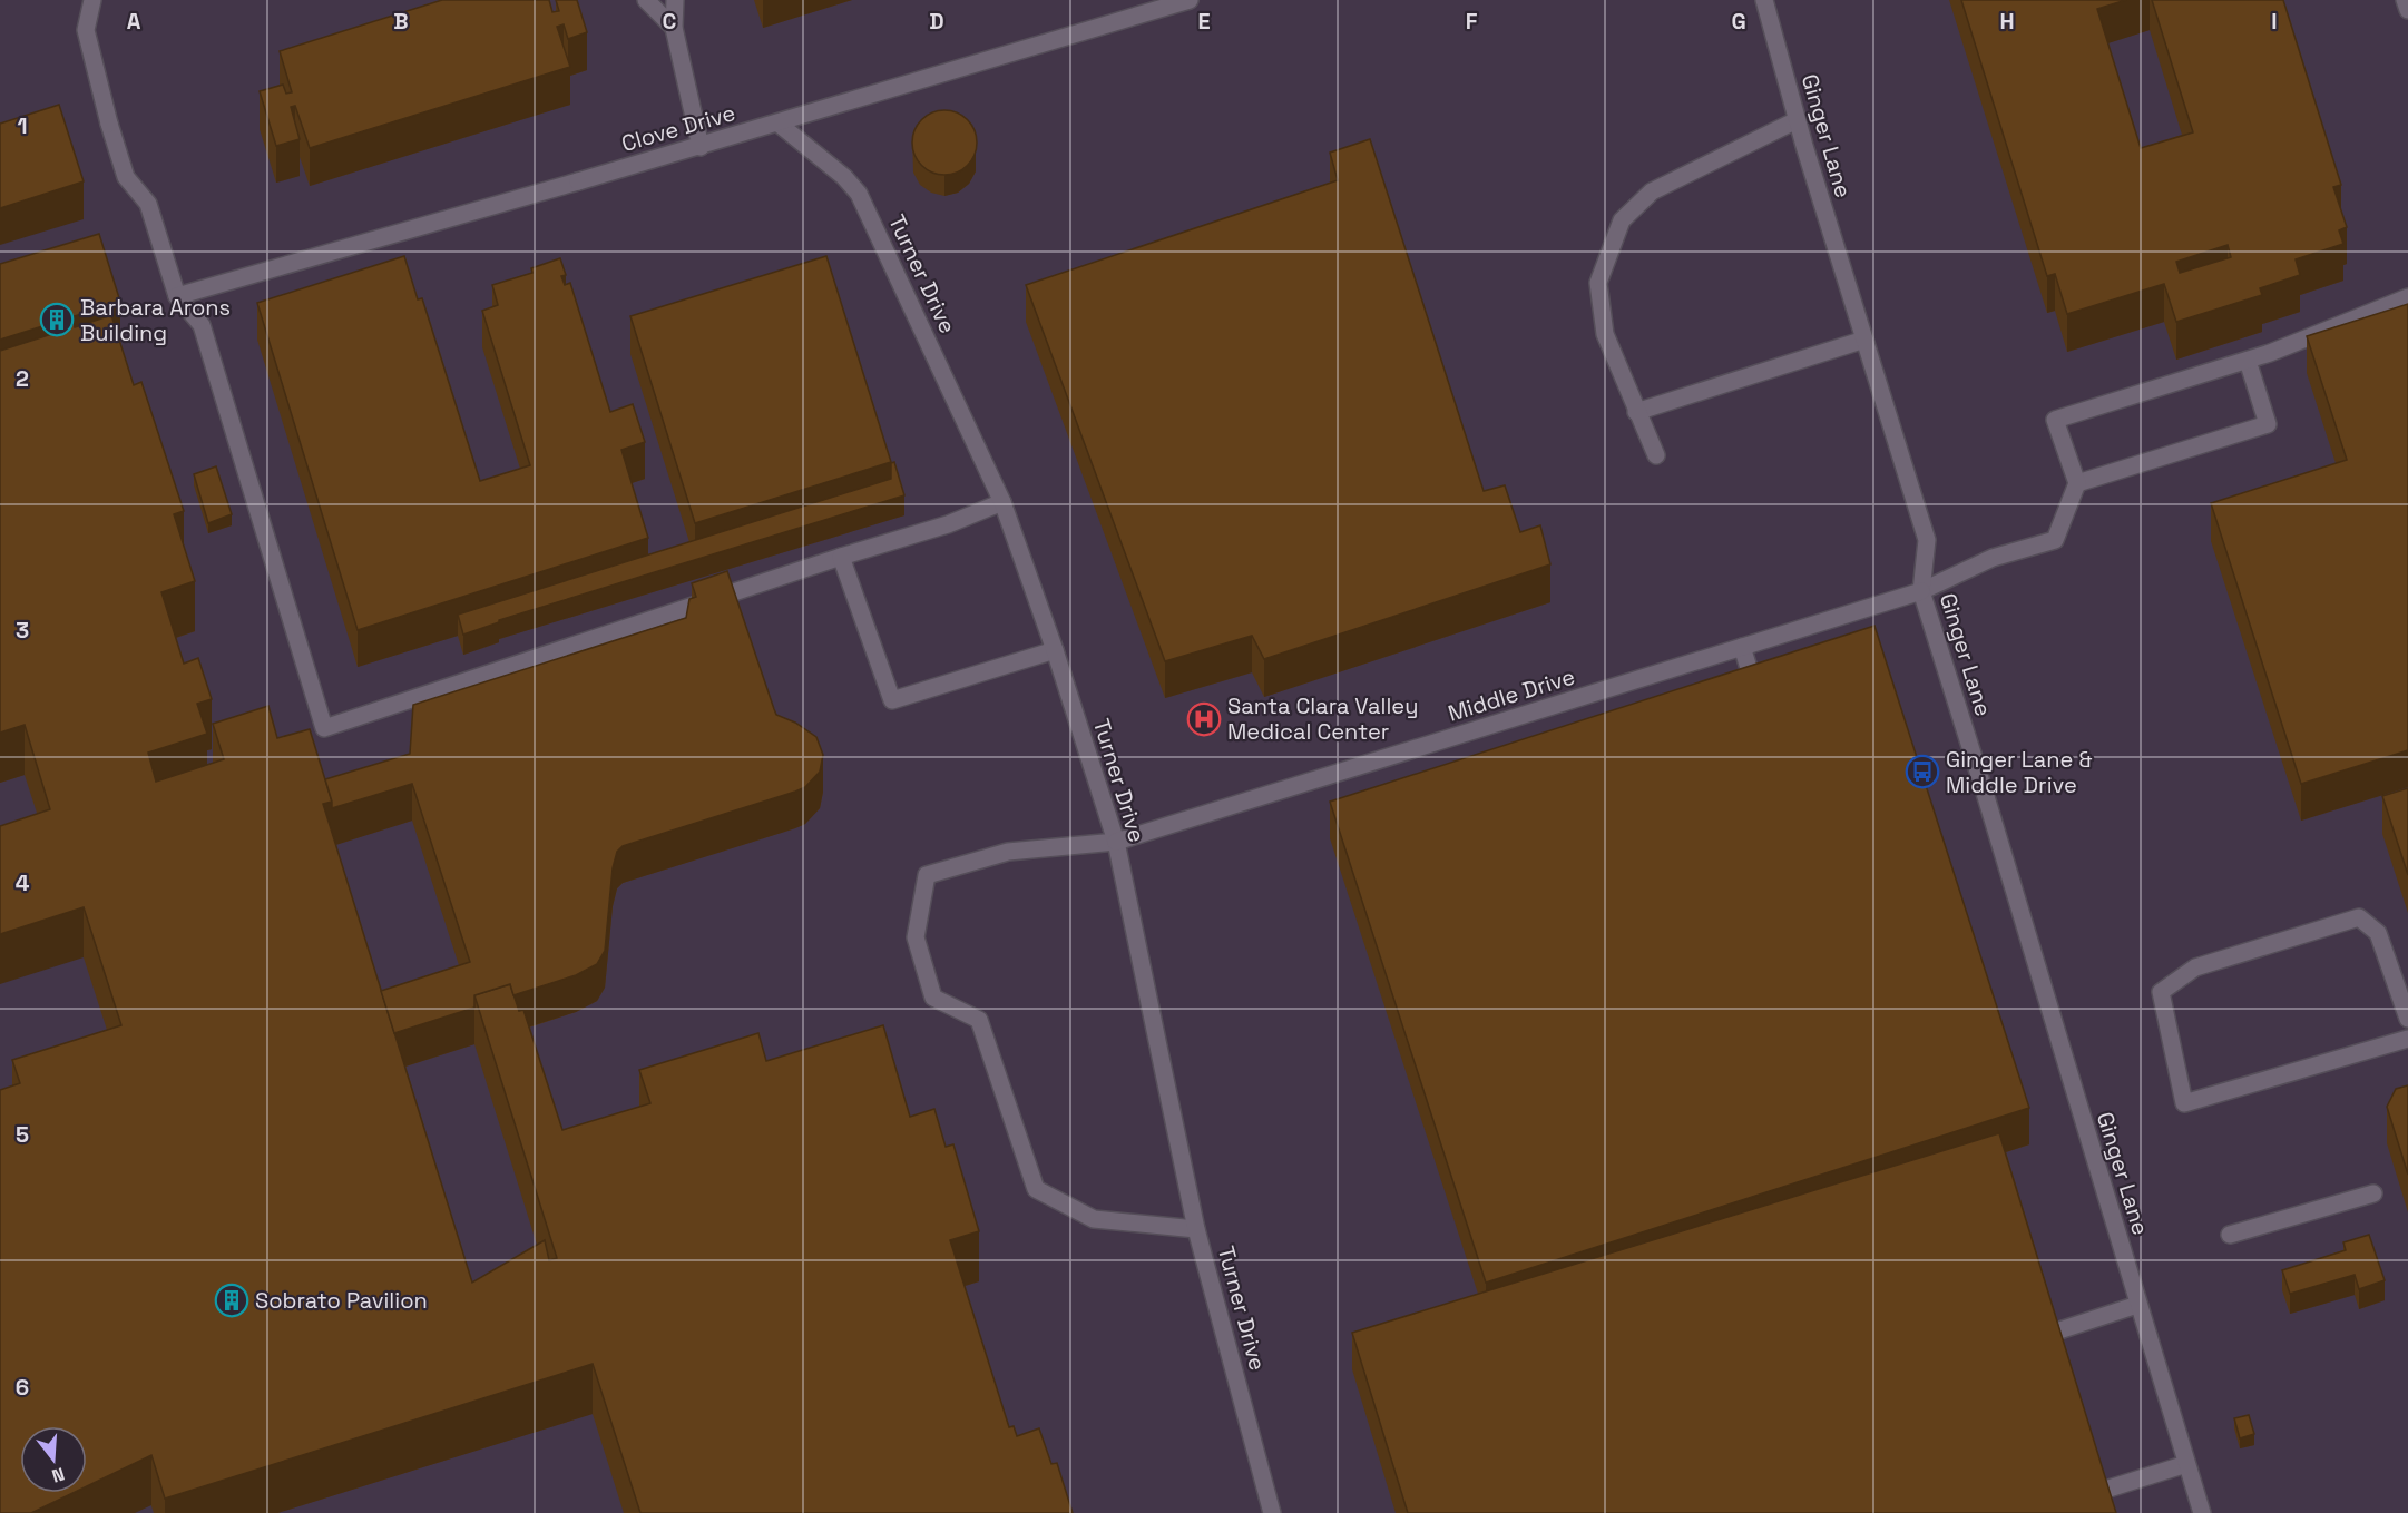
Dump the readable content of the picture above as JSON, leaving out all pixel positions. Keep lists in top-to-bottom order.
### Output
{
  "streets": {
    "street": [
      "Clove Drive",
      "Ginger Lane",
      "Turner Drive",
      "Middle Drive"
    ]
  },
  "crossings": [
    ["Clove Drive", "Turner Drive"],
    ["Ginger Lane", "Middle Drive"],
    ["Turner Drive", "Middle Drive"]
  ],
  "places": {
    "building": ["Barbara Arons Building", "Sobrato Pavilion"],
    "hospital": ["Santa Clara Valley Medical Center"],
    "bus stop": ["Ginger Lane & Middle Drive"]
  },
  "north": "bottom",
  "grid": {
    "columns": [
      "A",
      "B",
      "C",
      "D",
      "E",
      "F",
      "G",
      "H",
      "I"
    ],
    "rows": [
      "1",
      "2",
      "3",
      "4",
      "5",
      "6"
    ]
  }
}
